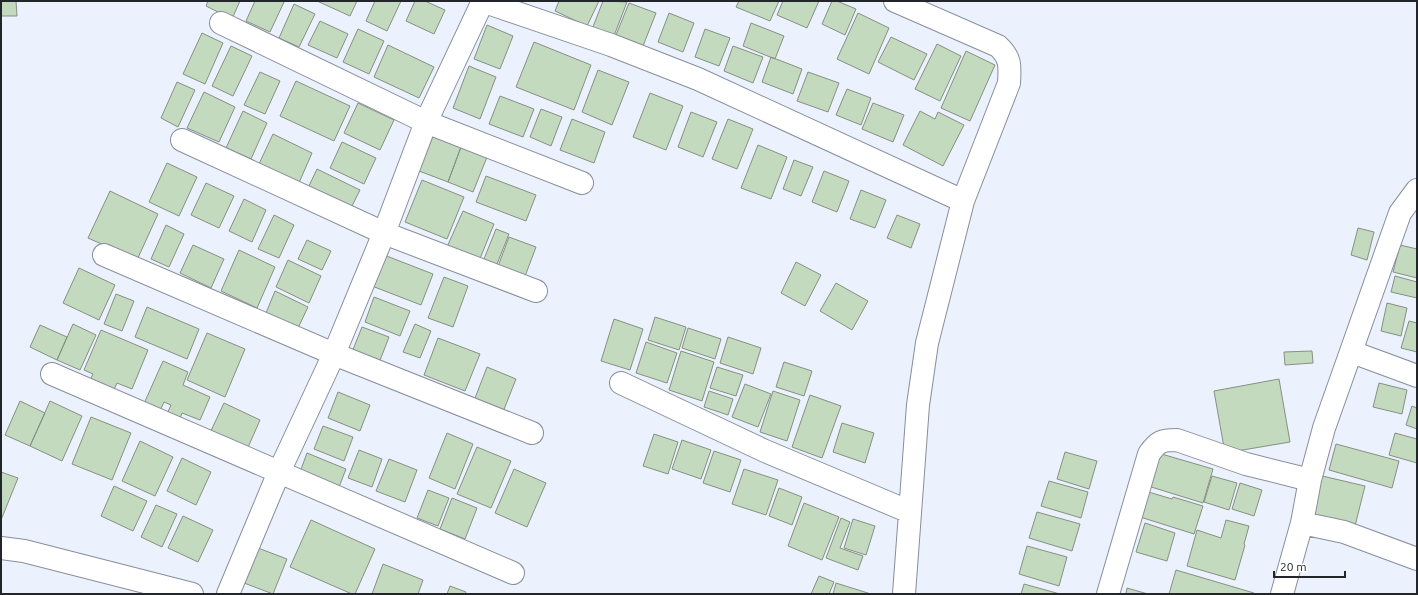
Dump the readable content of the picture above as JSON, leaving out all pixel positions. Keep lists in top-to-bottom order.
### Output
{
  "scale_bar": "20 m"
}
